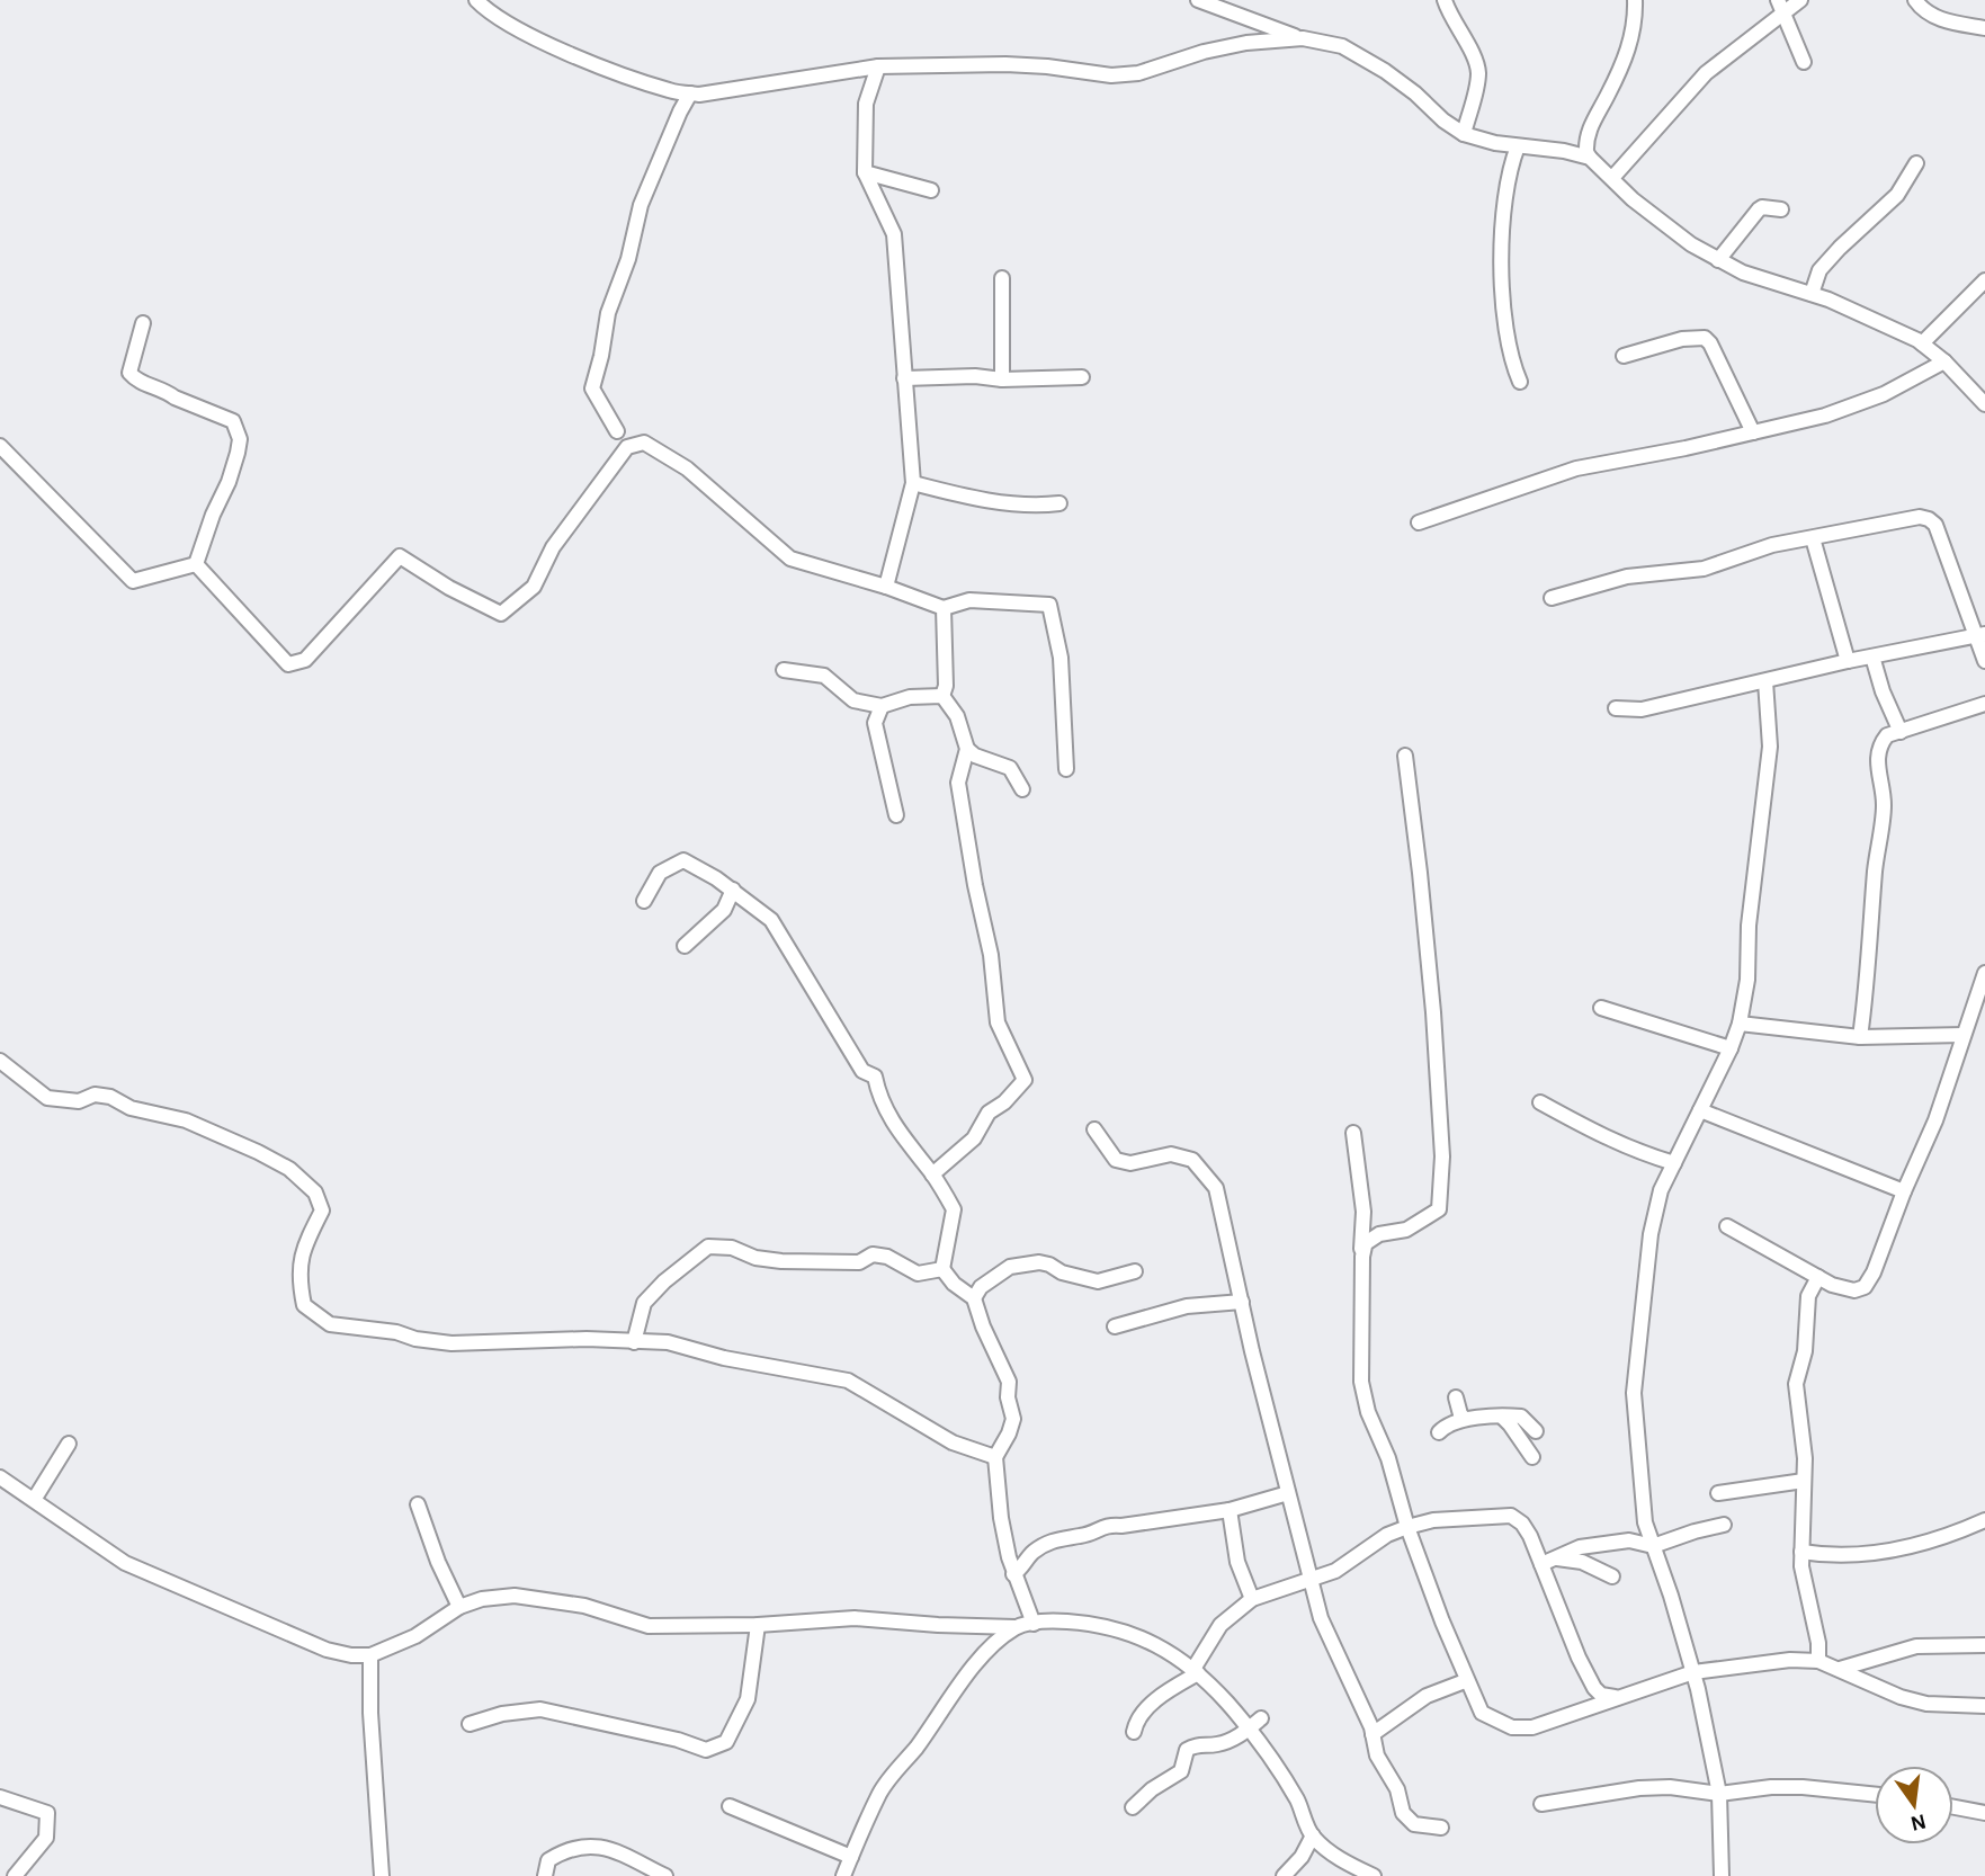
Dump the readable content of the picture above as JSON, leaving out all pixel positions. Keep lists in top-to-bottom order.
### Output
{
  "north": "bottom"
}
